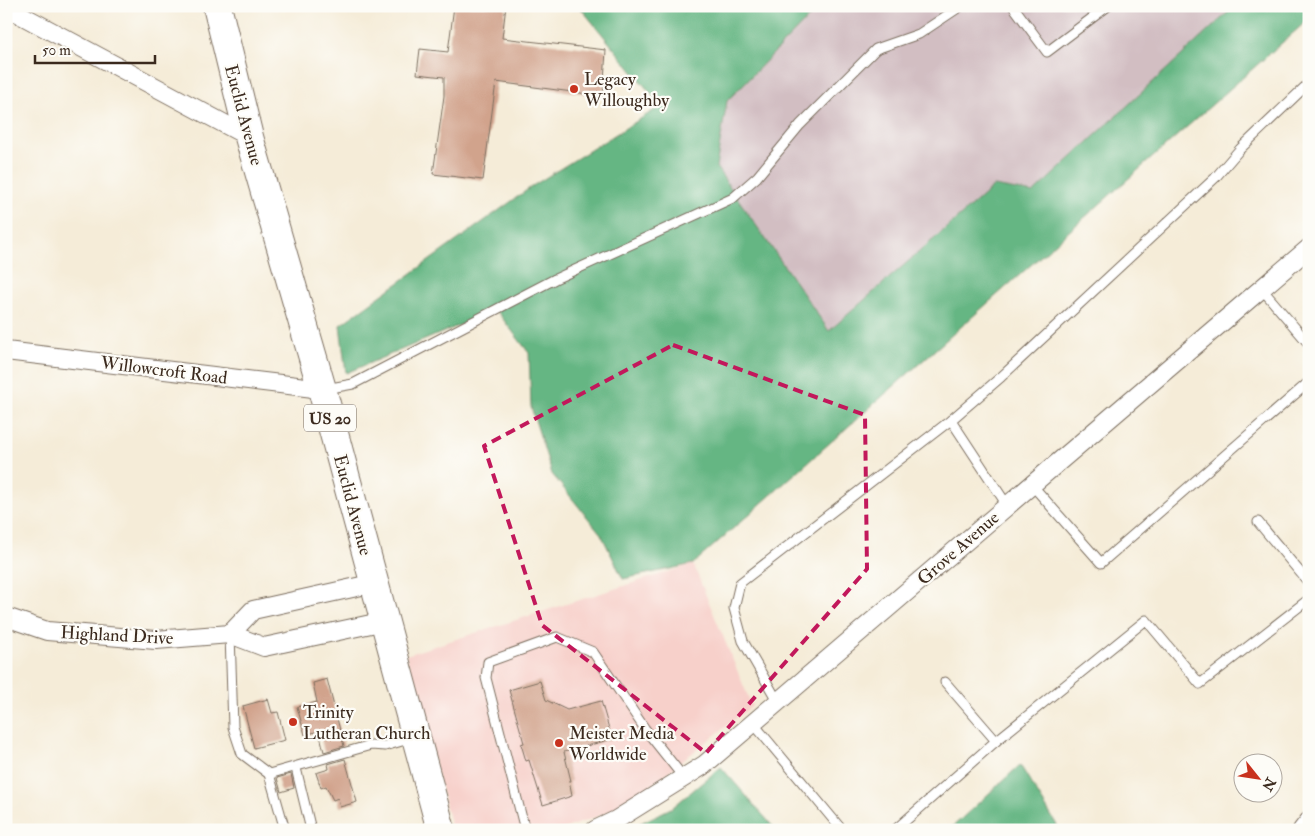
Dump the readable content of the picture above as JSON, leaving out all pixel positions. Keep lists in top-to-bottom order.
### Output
{
  "streets": {
    "main road": ["Euclid Avenue", "US 20"],
    "street": ["Willowcroft Road", "Grove Avenue", "Highland Drive"]
  },
  "crossings": [
    ["Euclid Avenue", "Willowcroft Road"],
    ["Euclid Avenue", "Highland Drive"]
  ],
  "places": ["Legacy Willoughby", "Trinity Lutheran Church", "Meister Media Worldwide"],
  "scale_bar": "50 m",
  "north": "bottom right"
}
